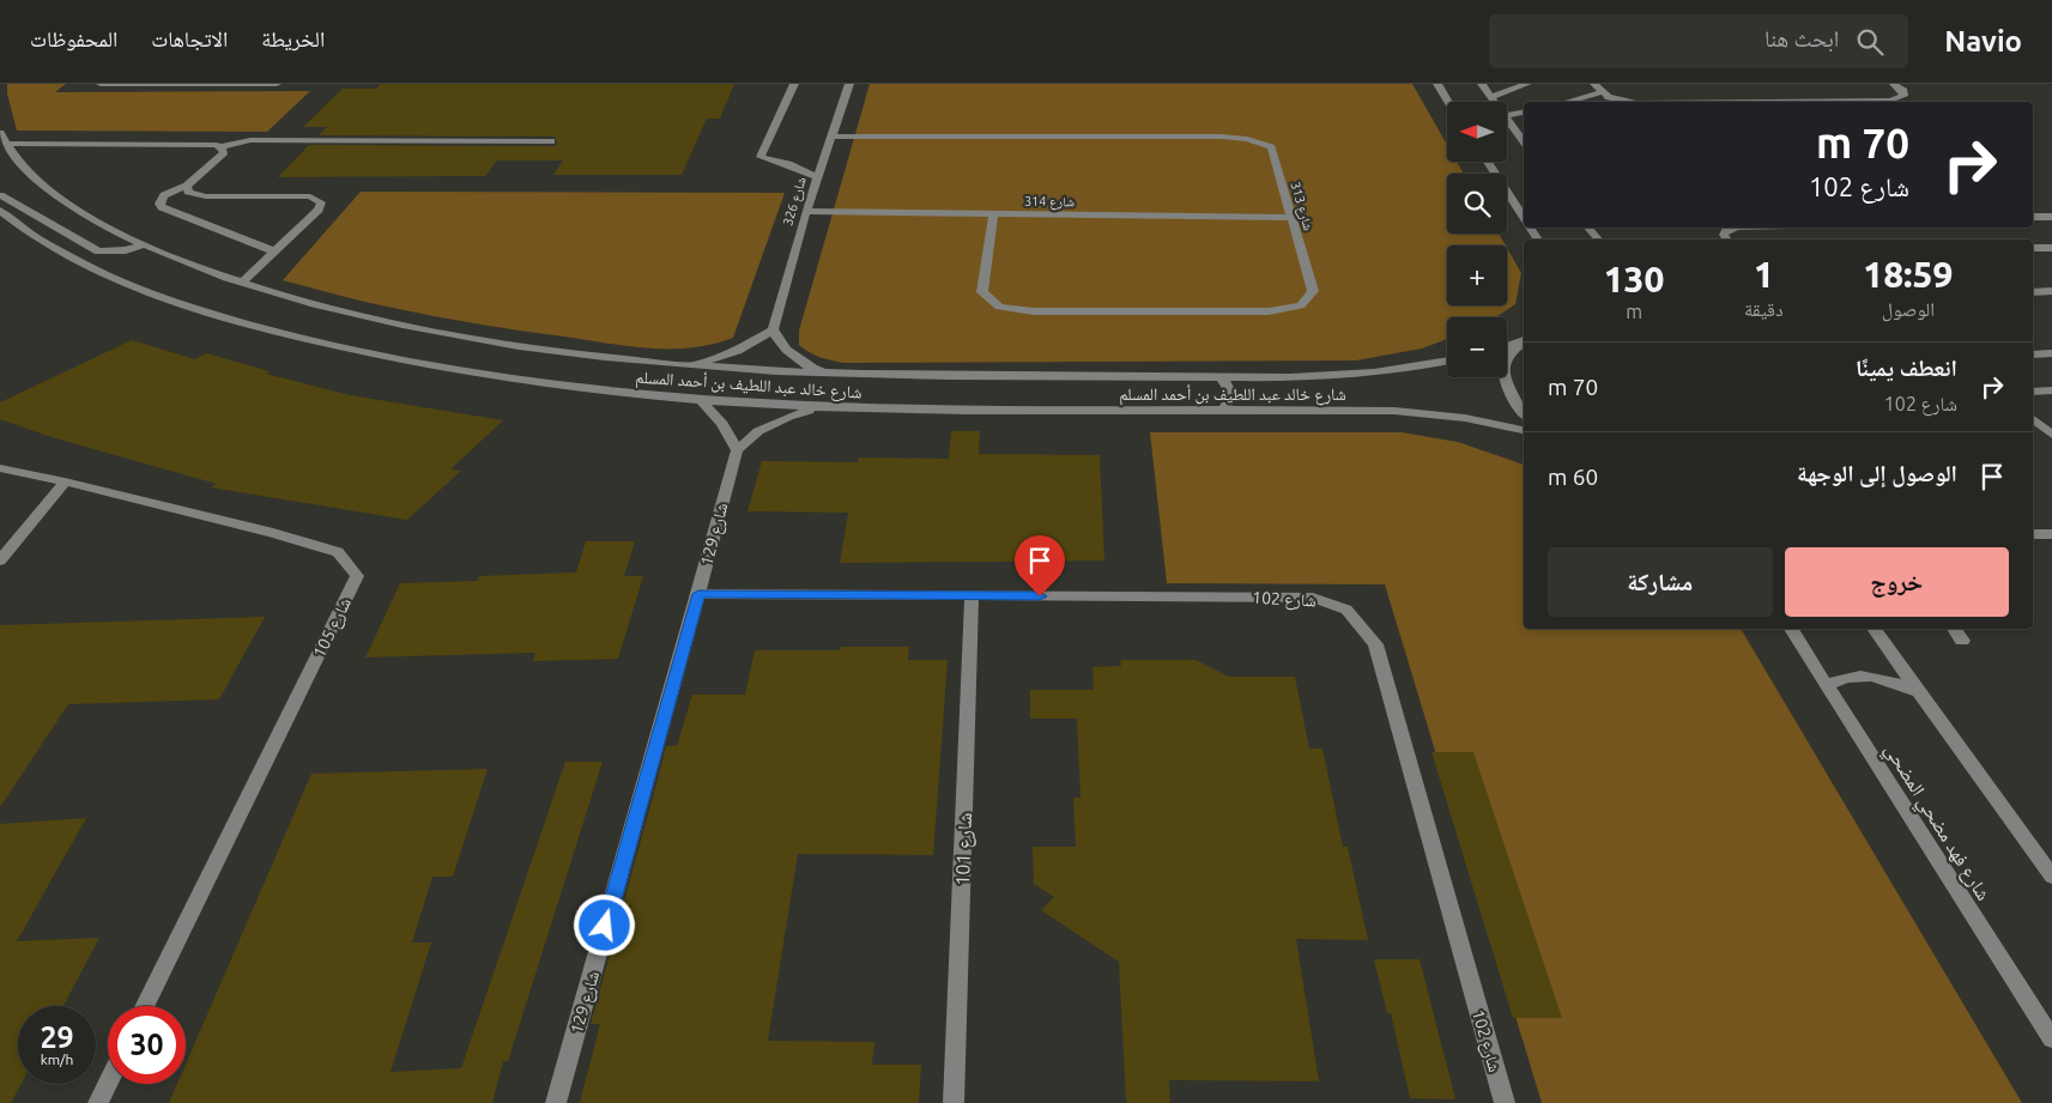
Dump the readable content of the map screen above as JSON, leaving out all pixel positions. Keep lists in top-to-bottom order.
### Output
{
  "streets": {
    "street": [
      "شارع 326",
      "شارع 314",
      "شارع 313",
      "شارع خالد عبد اللطيف بن أحمد المسلم",
      "شارع 129",
      "شارع 102",
      "شارع 105",
      "شارع فهد مضحي المضحي",
      "شارع 101"
    ]
  },
  "crossings": [
    ["شارع 326", "شارع 314"],
    ["شارع 326", "شارع 313"],
    ["شارع 314", "شارع 313"],
    ["شارع 129", "شارع 102"],
    ["شارع 102", "شارع 101"]
  ],
  "north": "left",
  "page": {
    "header": "Navio",
    "search": "ابحث هنا",
    "nav": ["الخريطة", "الاتجاهات", "المحفوظات"],
    "map_buttons": ["+", "−"],
    "turn": ["70 m", "شارع 102"],
    "eta": [
      "18:59",
      "الوصول",
      "1",
      "دقيقة",
      "130",
      "m"
    ],
    "list": [
      {
        "name": "انعطف يمينًا",
        "note": "شارع 102",
        "value": "70 m"
      },
      {
        "name": "الوصول إلى الوجهة",
        "value": "60 m"
      }
    ],
    "buttons": ["خروج", "مشاركة"],
    "speed": "29 km/h",
    "limit": "30"
  }
}
